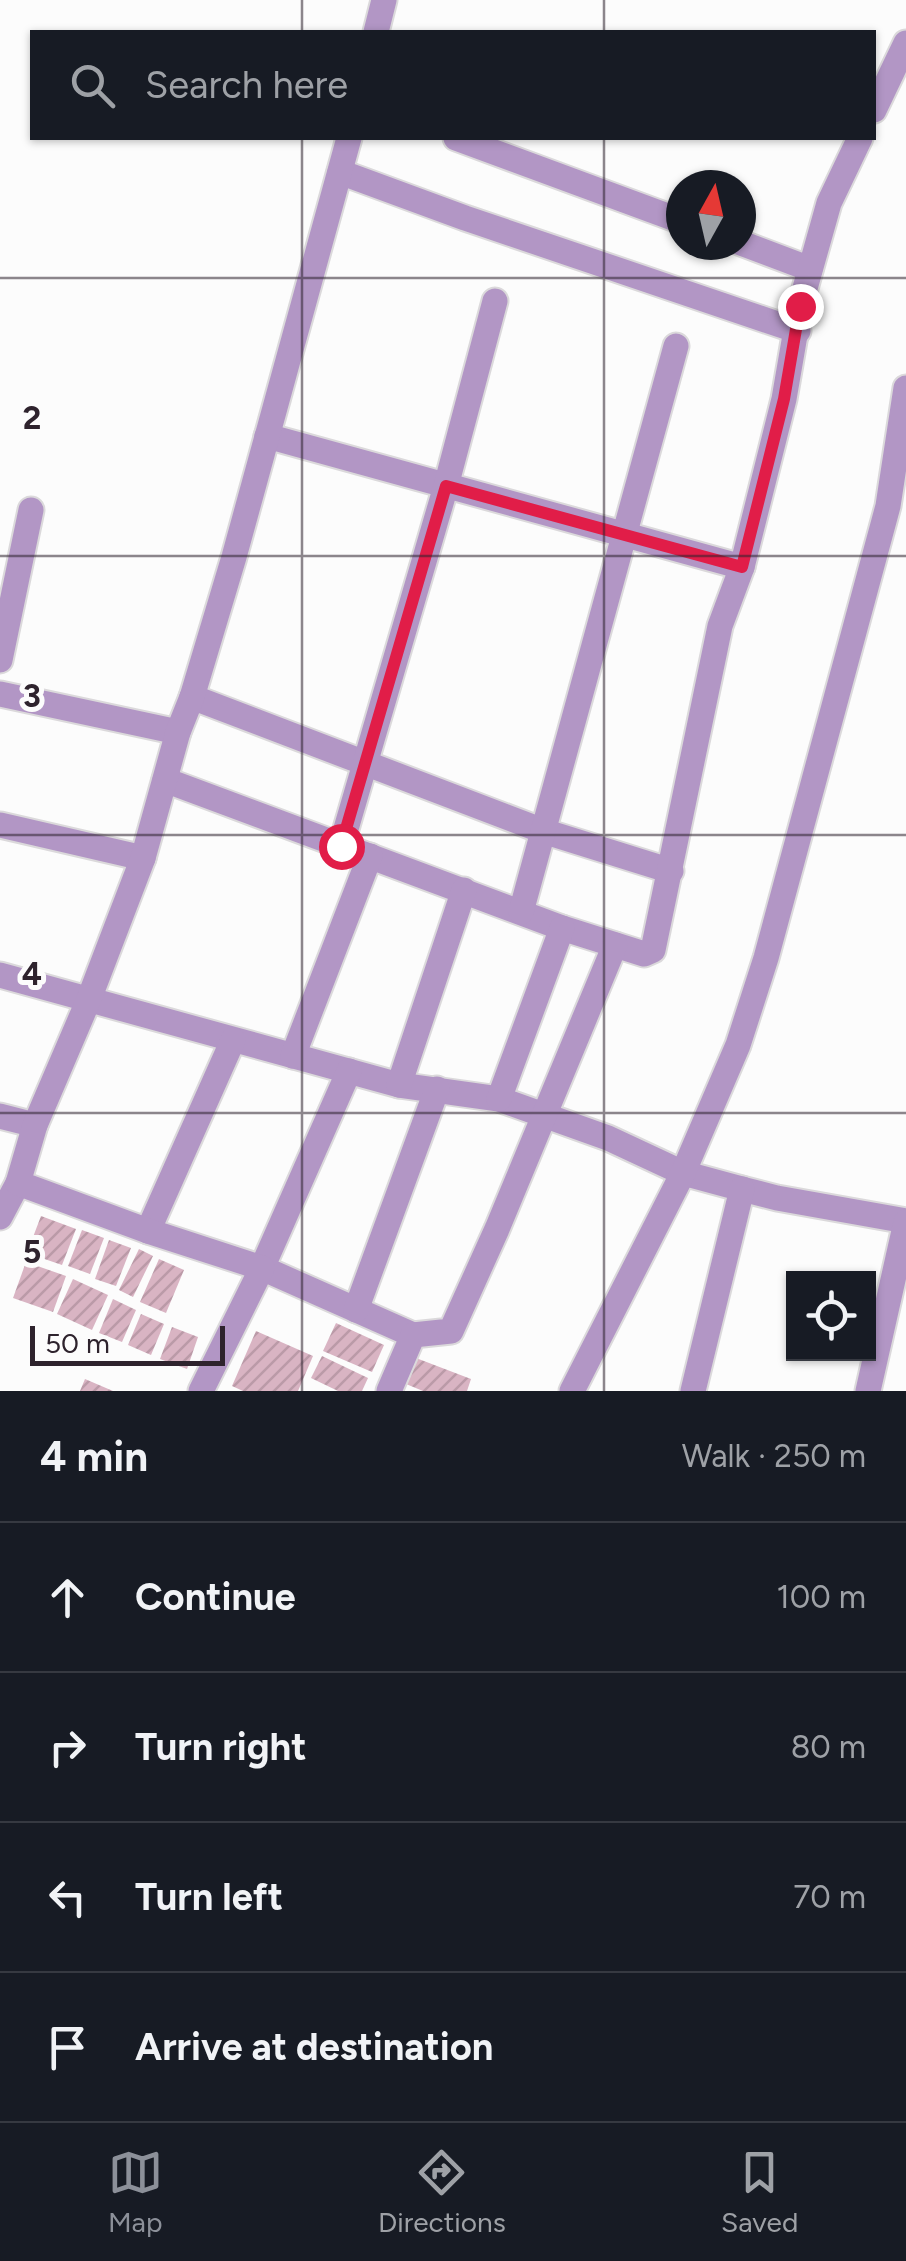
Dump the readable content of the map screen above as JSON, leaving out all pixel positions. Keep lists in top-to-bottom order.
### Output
{
  "scale_bar": "50 m",
  "north": "top",
  "page": {
    "search": "Search here",
    "scale": "50 m",
    "heading": ["4 min", "Walk · 250 m"],
    "list": [
      ["Continue", "100 m"],
      ["Turn right", "80 m"],
      ["Turn left", "70 m"],
      "Arrive at destination"
    ],
    "nav": ["Map", "Directions", "Saved"]
  },
  "grid": {
    "rows": [
      "2",
      "3",
      "4",
      "5"
    ]
  }
}
